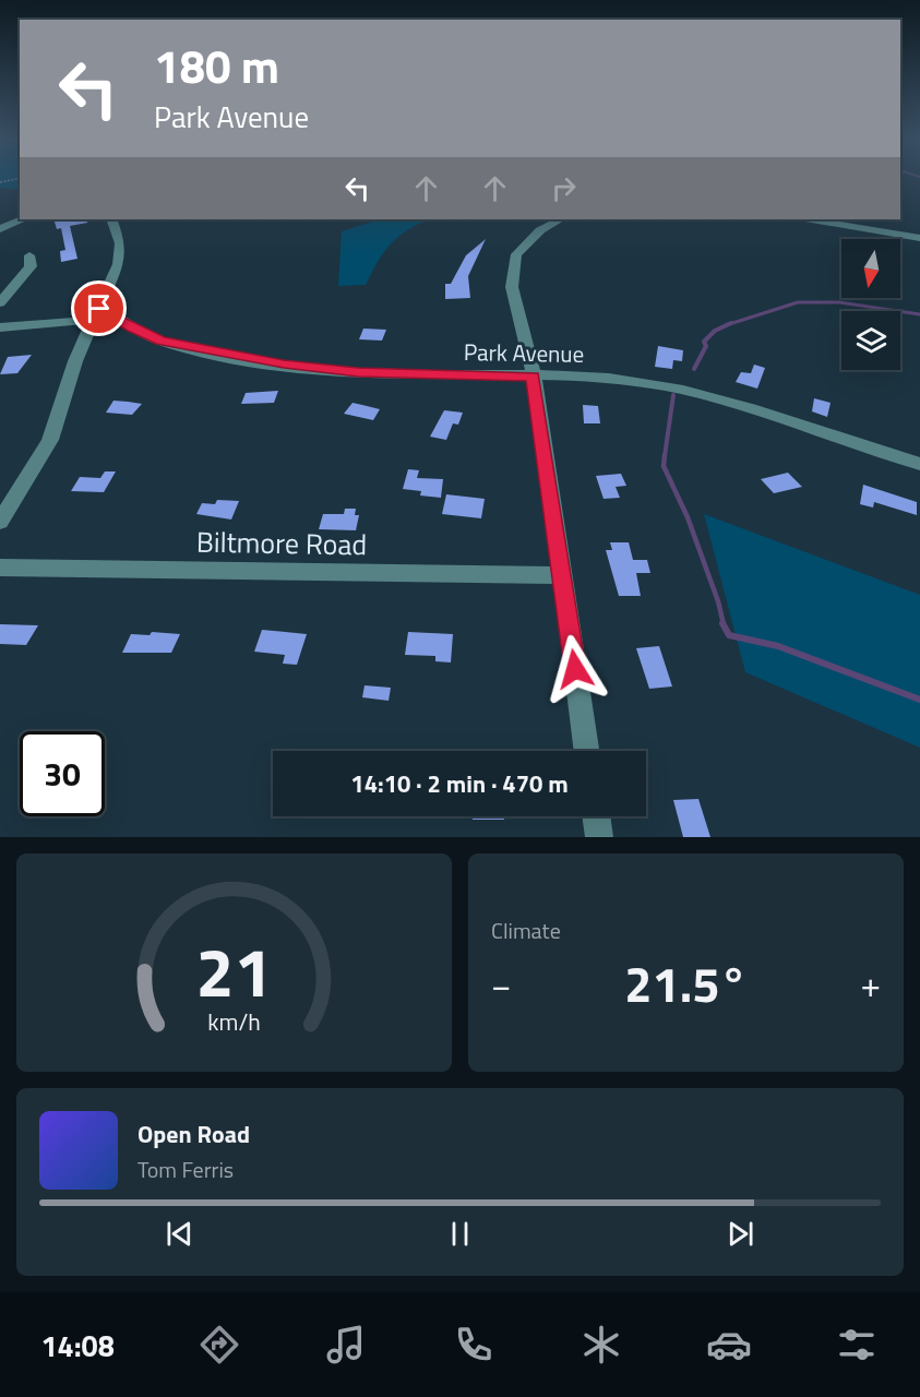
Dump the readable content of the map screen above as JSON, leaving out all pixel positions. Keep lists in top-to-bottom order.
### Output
{
  "streets": {
    "street": ["Park Avenue", "Biltmore Road"]
  },
  "north": "bottom",
  "page": {
    "turn": ["180 m", "Park Avenue"],
    "limit": "30",
    "trip": "14:10 · 2 min · 470 m",
    "tile": "Climate",
    "heat": ["−", "21.5°", "+"],
    "song": ["Open Road", "Tom Ferris"],
    "tabs": "14:08",
    "gauge": ["21", "km/h"]
  }
}
